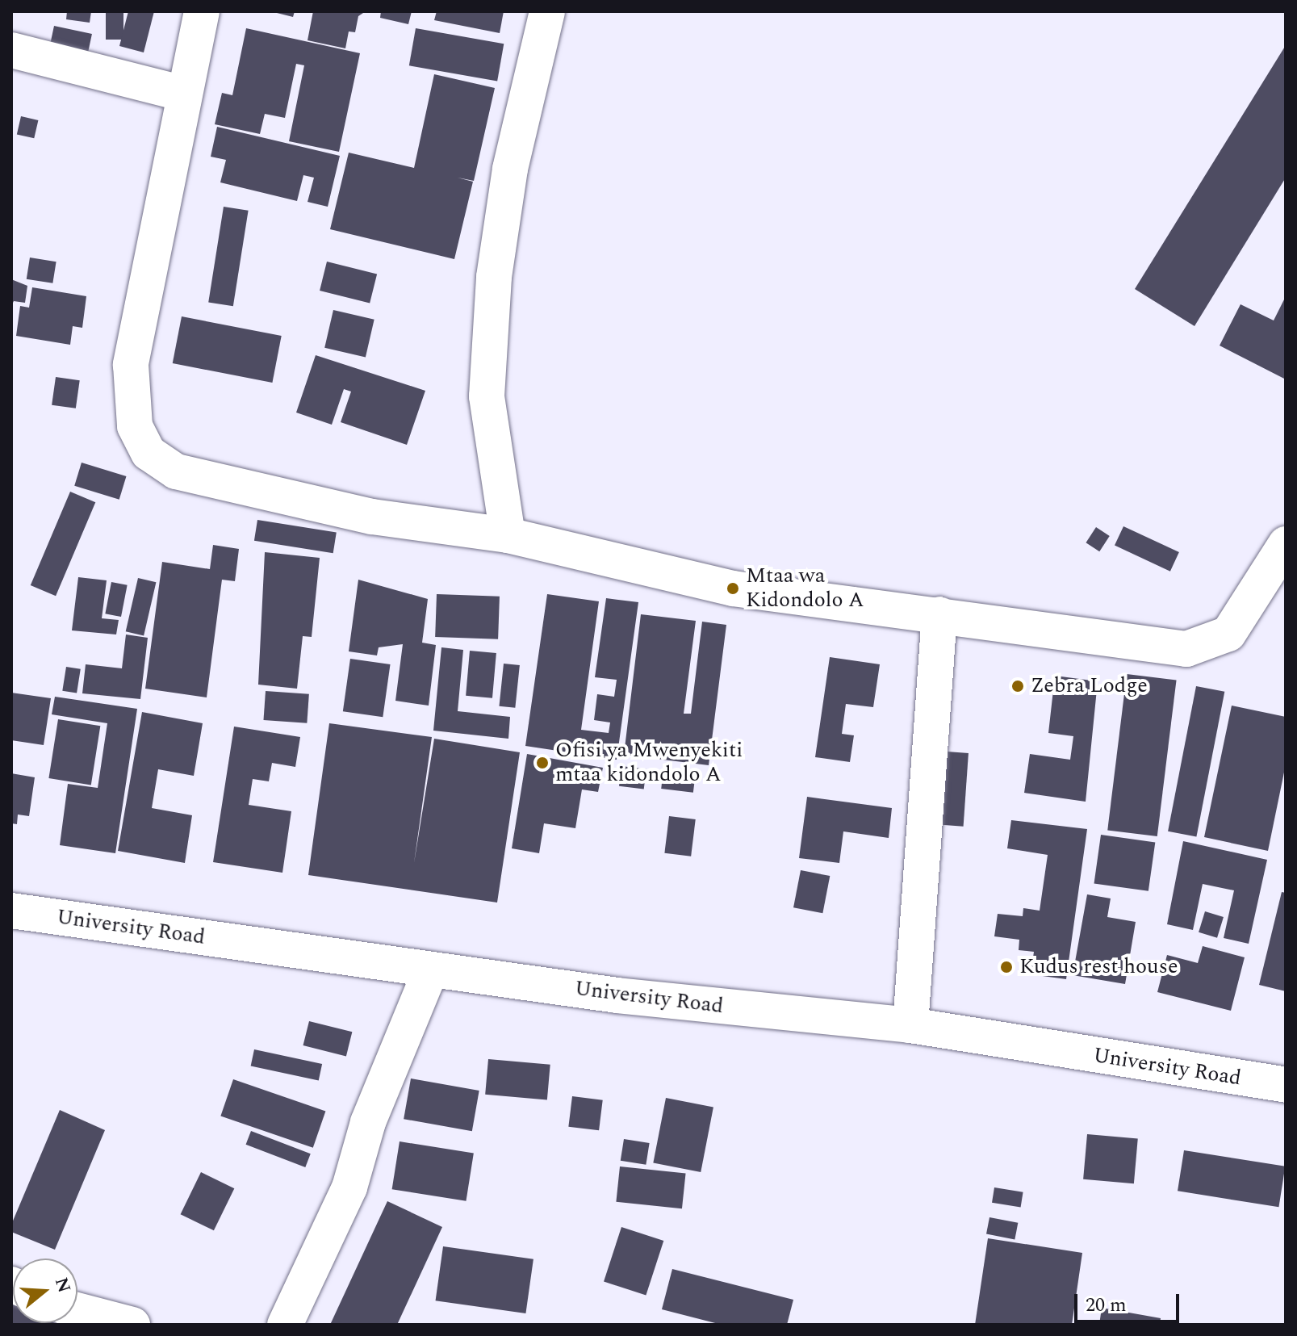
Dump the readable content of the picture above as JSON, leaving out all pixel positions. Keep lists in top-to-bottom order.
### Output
{
  "streets": {
    "street": ["University Road"]
  },
  "places": [
    "Mtaa wa Kidondolo A",
    "Zebra Lodge",
    "Ofisi ya Mwenyekiti mtaa kidondolo A",
    "Kudus rest house"
  ],
  "scale_bar": "20 m",
  "north": "right"
}
